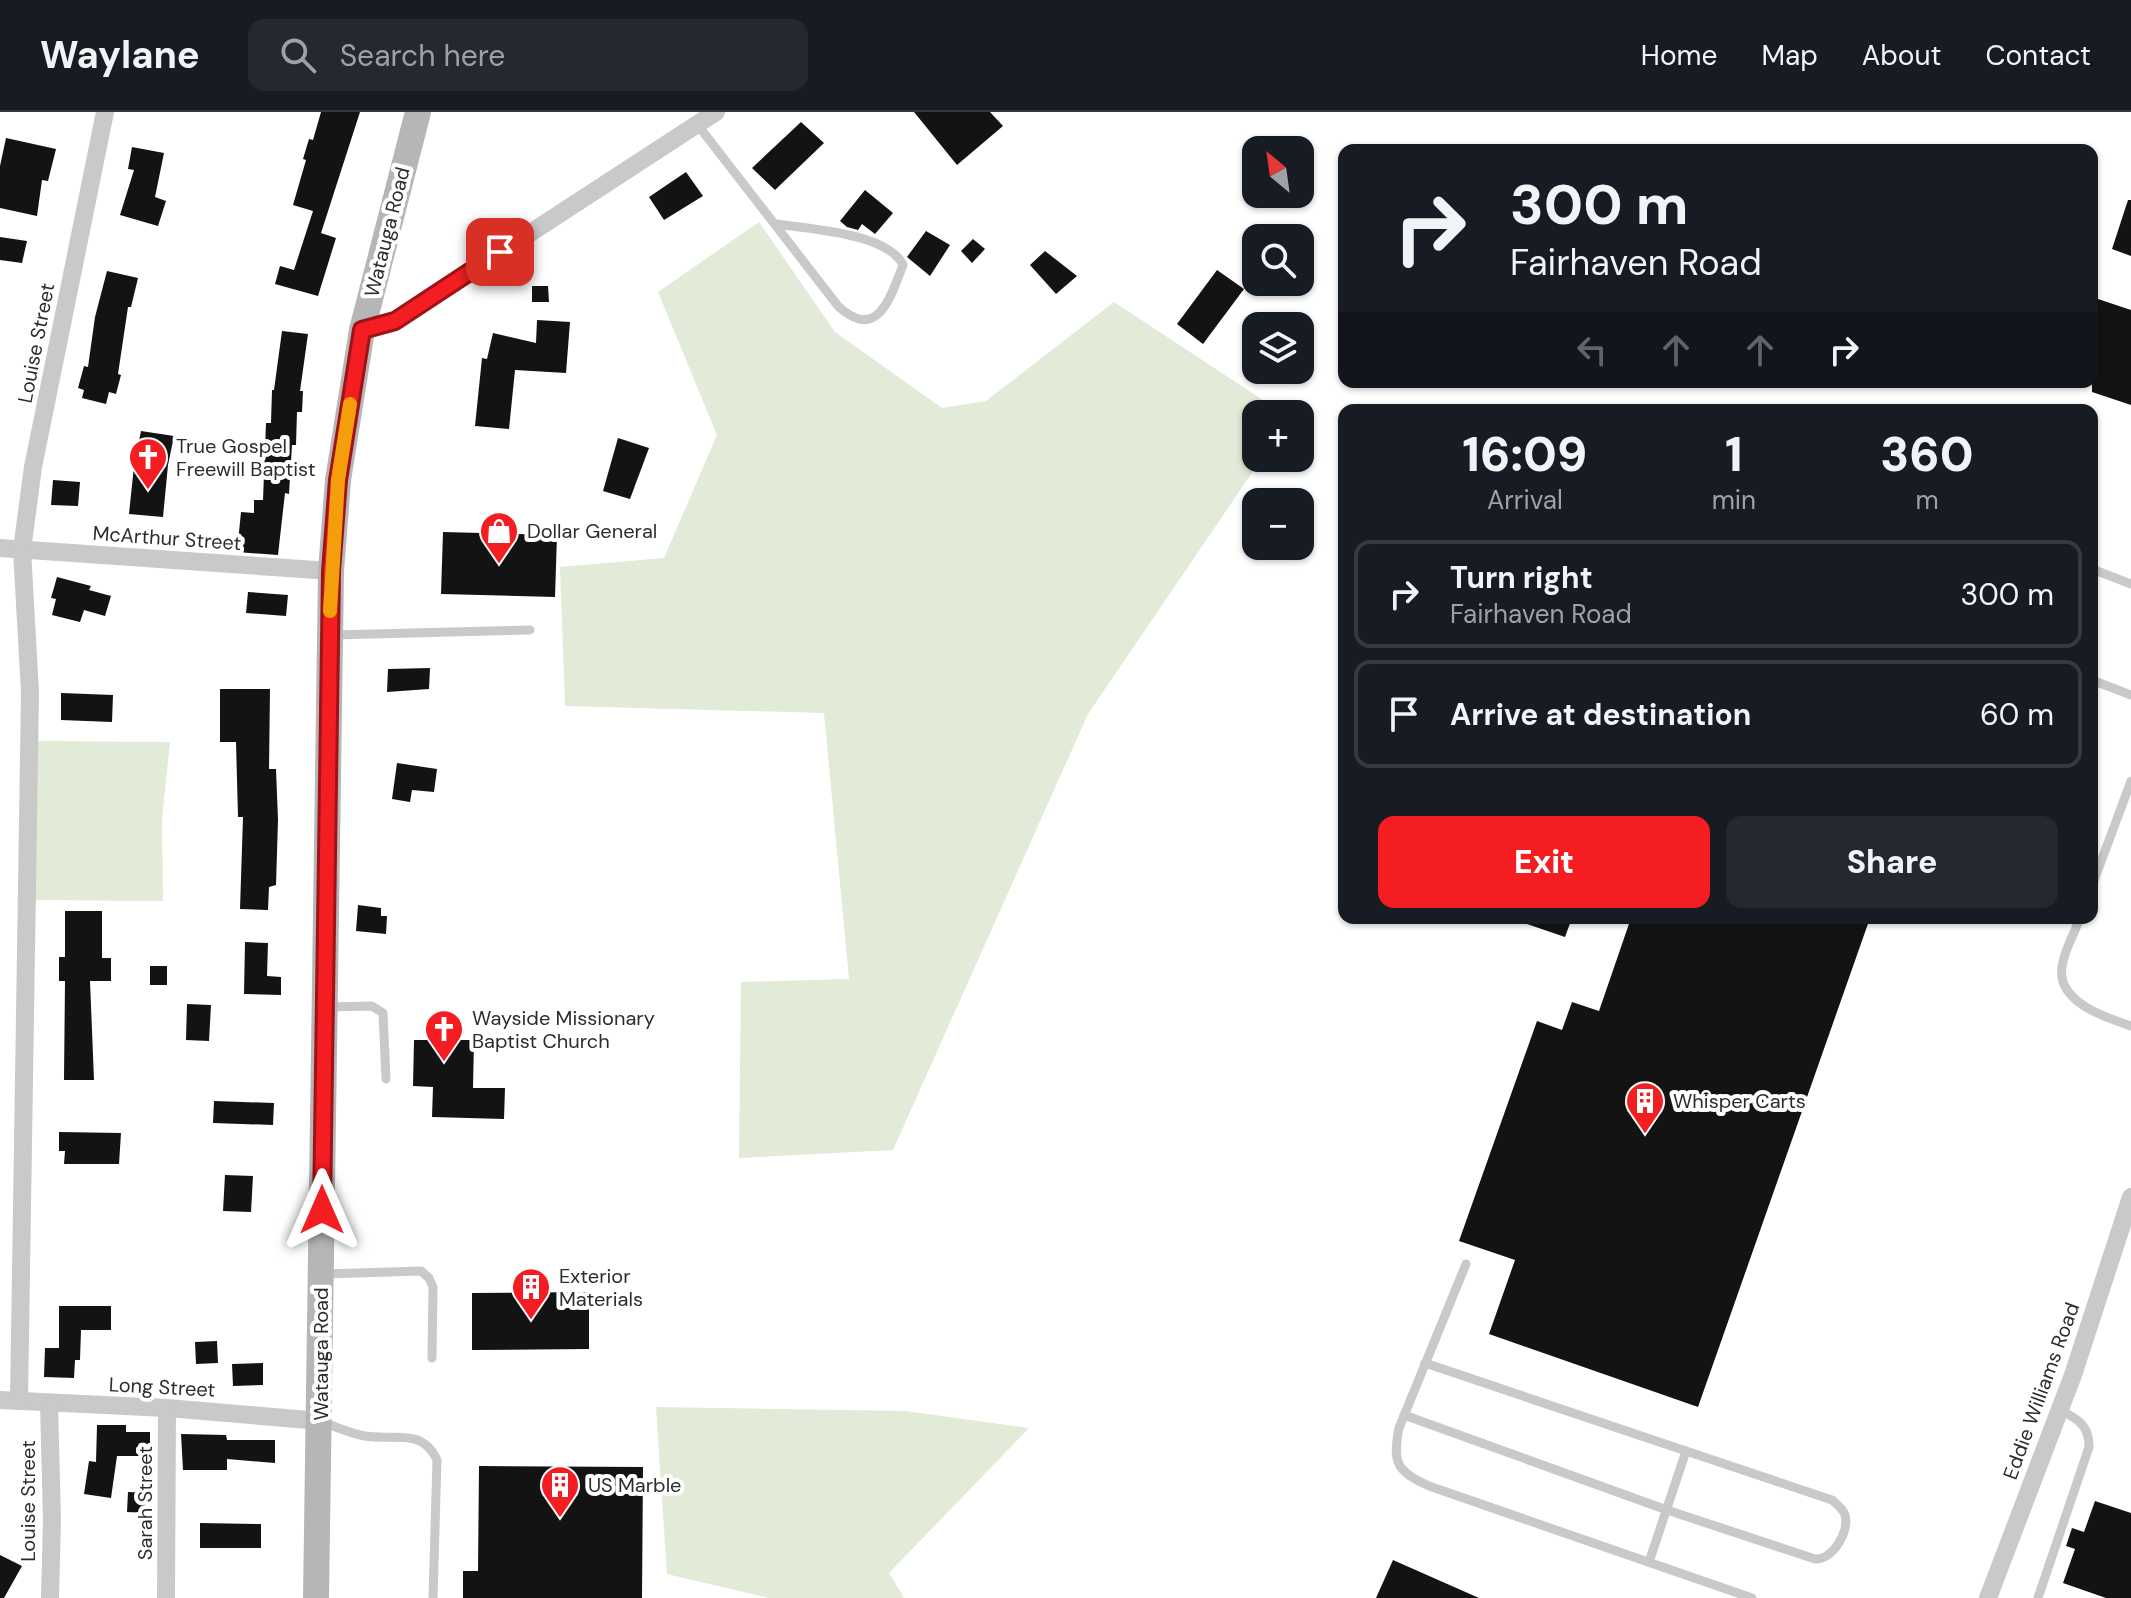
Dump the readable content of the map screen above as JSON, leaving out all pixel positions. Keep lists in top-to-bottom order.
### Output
{
  "streets": {
    "main road": ["Watauga Road"],
    "street": [
      "Louise Street",
      "McArthur Street",
      "Long Street",
      "Eddie Williams Road",
      "Sarah Street"
    ]
  },
  "crossings": [
    ["Watauga Road", "McArthur Street"],
    ["Watauga Road", "Long Street"],
    ["Louise Street", "McArthur Street"],
    ["Louise Street", "Long Street"],
    ["Long Street", "Sarah Street"]
  ],
  "places": {
    "church": ["True Gospel Freewill Baptist", "Wayside Missionary Baptist Church"],
    "shop": ["Dollar General"],
    "building": ["Whisper Carts", "Exterior Materials", "US Marble"]
  },
  "north": "top left",
  "page": {
    "header": "Waylane",
    "search": "Search here",
    "nav": [
      "Home",
      "Map",
      "About",
      "Contact"
    ],
    "map_buttons": ["+", "−"],
    "turn": ["300 m", "Fairhaven Road"],
    "eta": [
      "16:09",
      "Arrival",
      "1",
      "min",
      "360",
      "m"
    ],
    "list": [
      {
        "name": "Turn right",
        "note": "Fairhaven Road",
        "value": "300 m"
      },
      {
        "name": "Arrive at destination",
        "value": "60 m"
      }
    ],
    "buttons": ["Exit", "Share"]
  }
}
